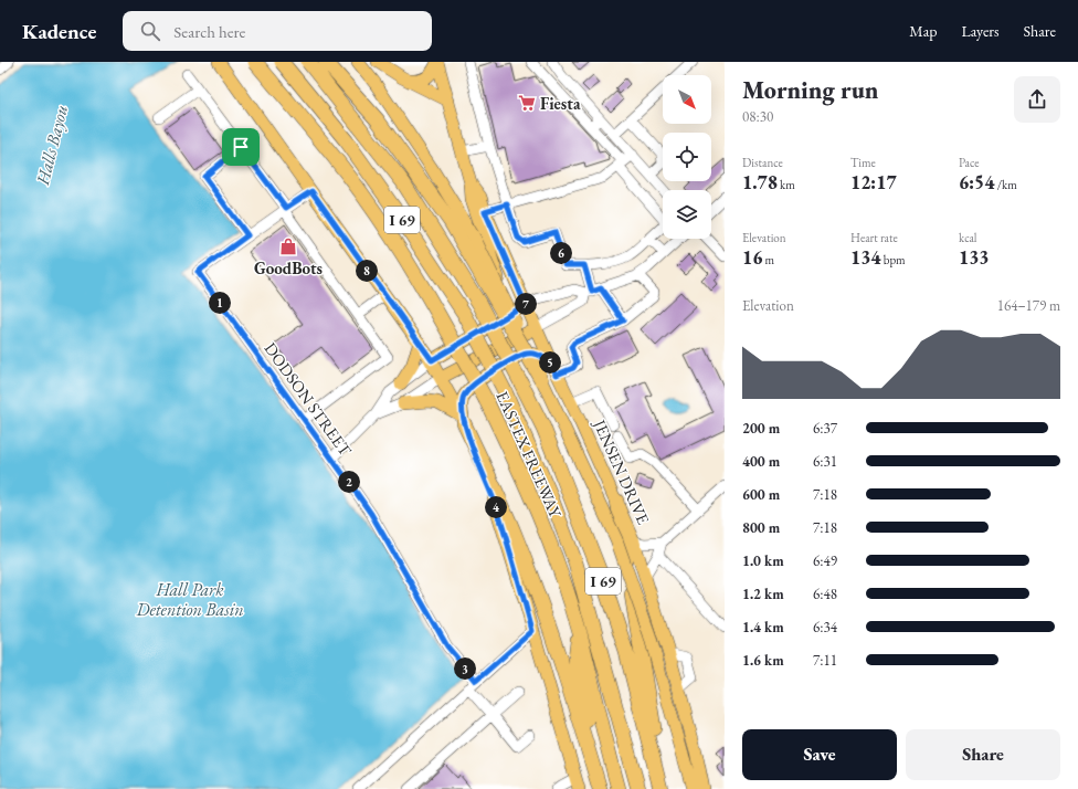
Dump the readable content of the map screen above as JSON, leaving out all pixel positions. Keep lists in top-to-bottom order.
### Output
{
  "streets": {
    "highway": ["I 69", "EASTEX FREEWAY"],
    "main road": ["JENSEN DRIVE"],
    "street": ["DODSON STREET"]
  },
  "water": ["Halls Bayou", "Hall Park Detention Basin"],
  "places": {
    "supermarket": ["Fiesta"],
    "shop": ["GoodBots"]
  },
  "north": "bottom right",
  "page": {
    "header": "Kadence",
    "search": "Search here",
    "nav": ["Map", "Layers", "Share"],
    "heading": ["Morning run", "08:30"],
    "stats": [
      ["Distance", "1.78 km"],
      ["Time", "12:17"],
      ["Pace", "6:54 /km"],
      ["Elevation", "16 m"],
      ["Heart rate", "134 bpm"],
      ["kcal", "133"]
    ],
    "pins": [
      "6",
      "8",
      "1",
      "7",
      "5",
      "2",
      "4",
      "3"
    ],
    "chart": ["Elevation", "164–179 m"],
    "list": [
      {
        "name": "200 m",
        "note": "6:37"
      },
      {
        "name": "400 m",
        "note": "6:31"
      },
      {
        "name": "600 m",
        "note": "7:18"
      },
      {
        "name": "800 m",
        "note": "7:18"
      },
      {
        "name": "1.0 km",
        "note": "6:49"
      },
      {
        "name": "1.2 km",
        "note": "6:48"
      },
      {
        "name": "1.4 km",
        "note": "6:34"
      },
      {
        "name": "1.6 km",
        "note": "7:11"
      }
    ],
    "buttons": ["Save", "Share"]
  }
}
